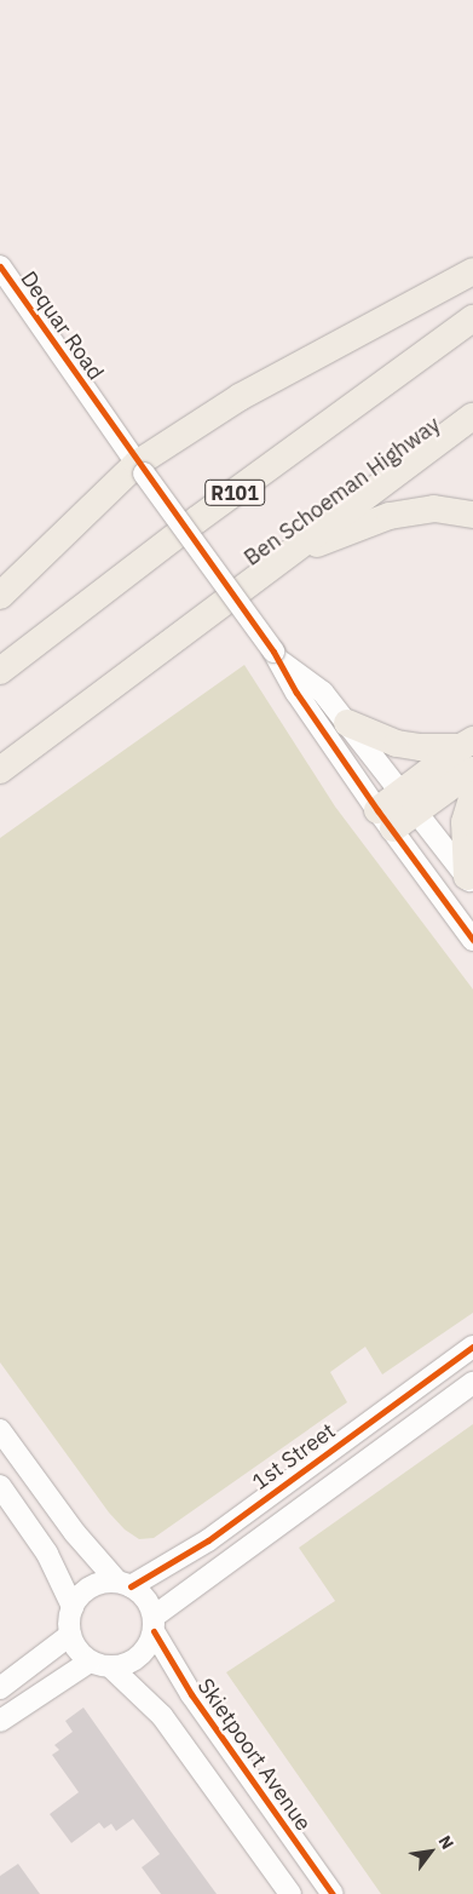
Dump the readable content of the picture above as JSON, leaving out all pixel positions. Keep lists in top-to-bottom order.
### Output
{
  "streets": {
    "main road": ["Ben Schoeman Highway", "R101"],
    "street": ["Dequar Road", "1st Street", "Skietpoort Avenue"]
  },
  "crossings": [
    ["1st Street", "Skietpoort Avenue"]
  ],
  "north": "top right"
}
